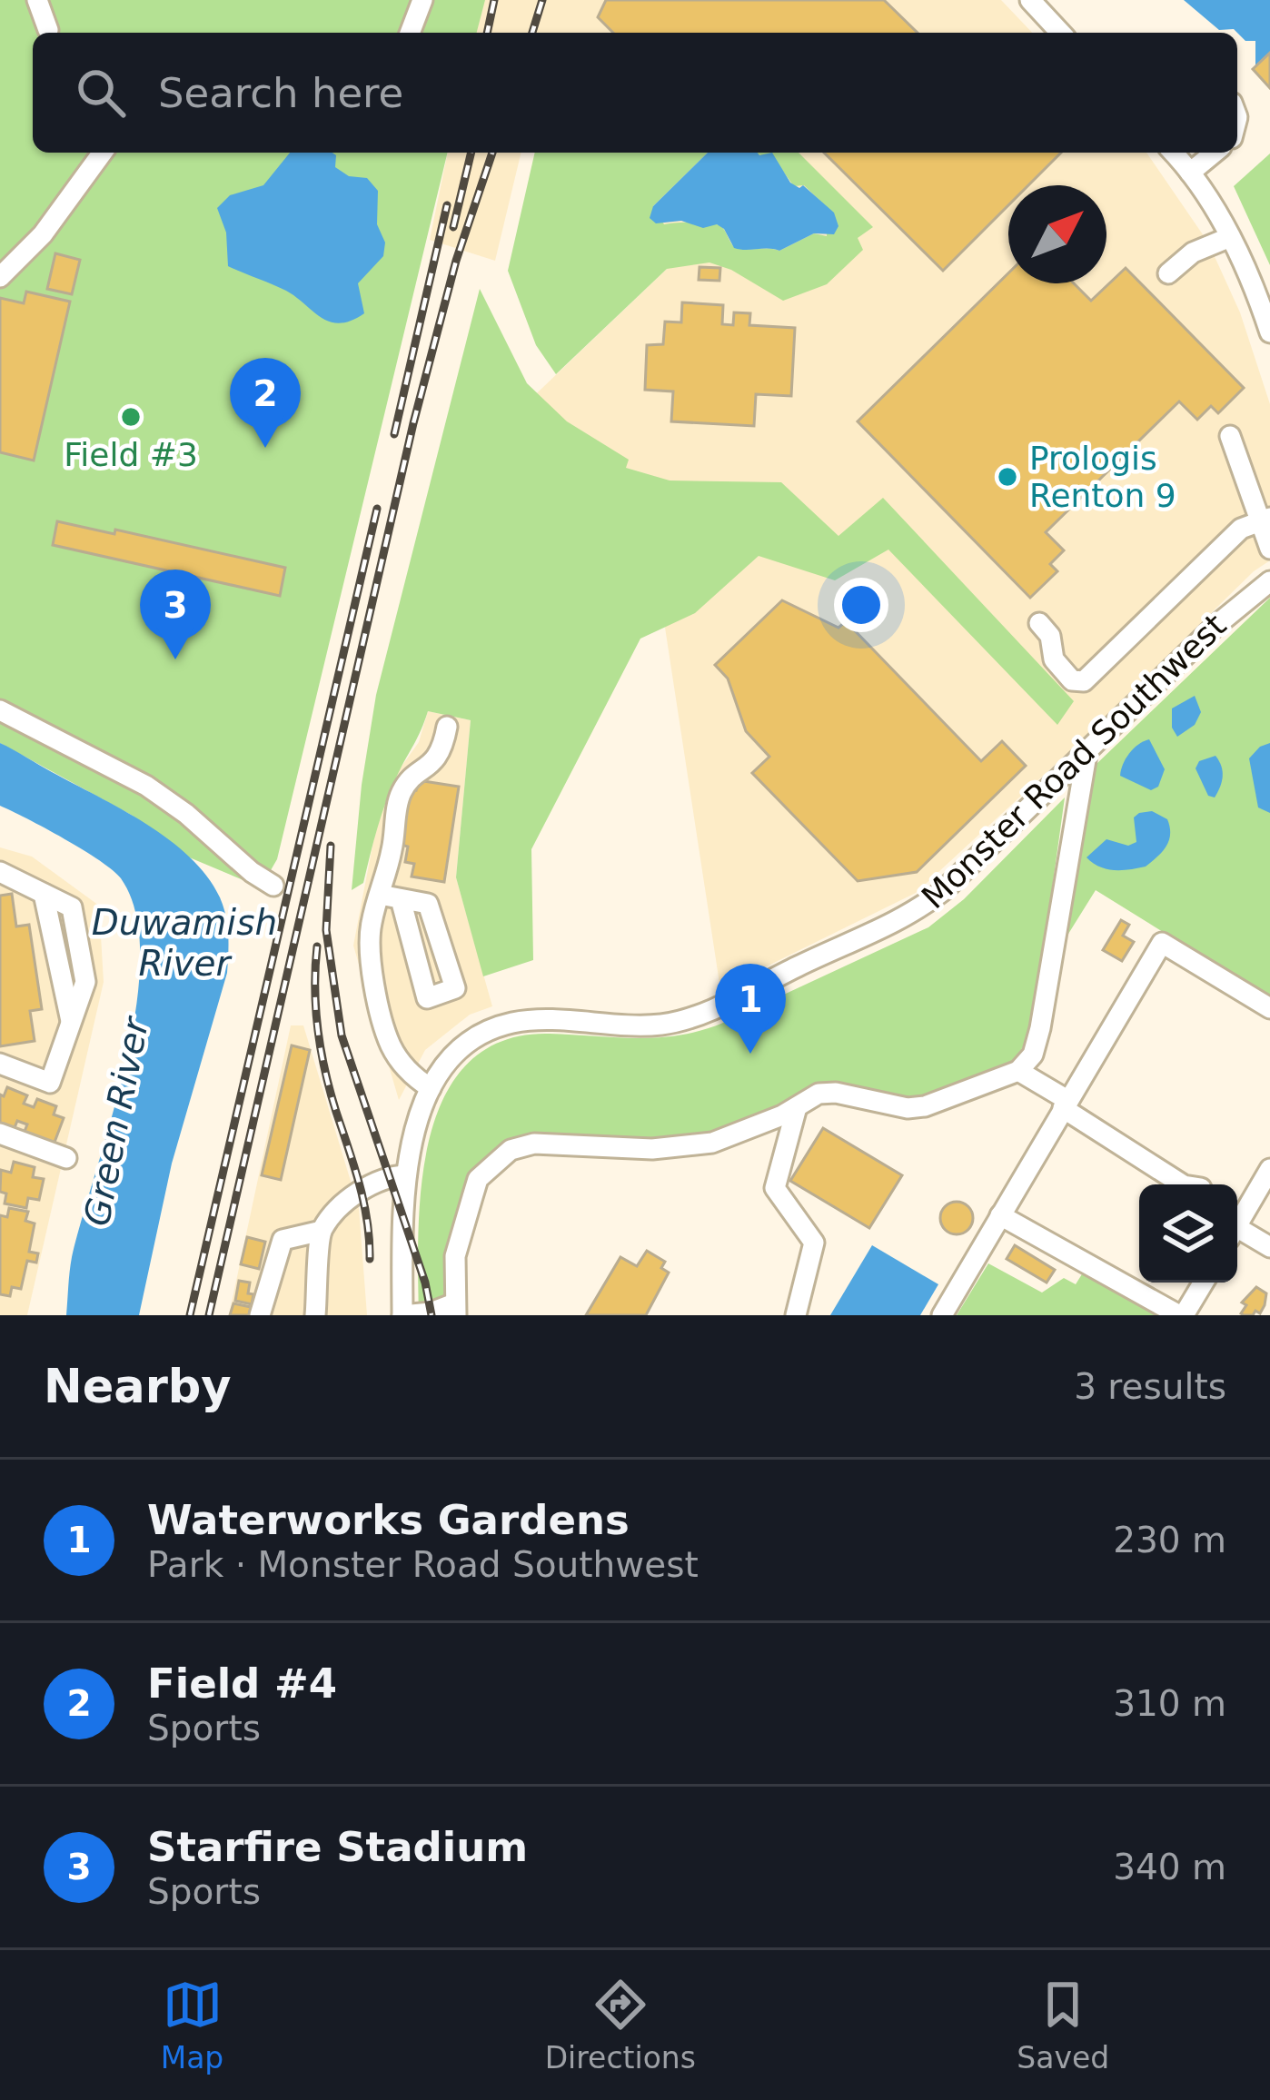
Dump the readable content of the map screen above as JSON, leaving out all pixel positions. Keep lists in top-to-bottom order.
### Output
{
  "streets": {
    "street": ["Monster Road Southwest"]
  },
  "water": ["Duwamish River", "Green River"],
  "places": ["Field #3", "Prologis Renton 9"],
  "north": "top right",
  "page": {
    "search": "Search here",
    "pins": ["2", "3", "1"],
    "heading": ["Nearby", "3 results"],
    "list": [
      {
        "mark": "1",
        "name": "Waterworks Gardens",
        "note": "Park · Monster Road Southwest",
        "value": "230 m"
      },
      {
        "mark": "2",
        "name": "Field #4",
        "note": "Sports",
        "value": "310 m"
      },
      {
        "mark": "3",
        "name": "Starfire Stadium",
        "note": "Sports",
        "value": "340 m"
      }
    ],
    "nav": ["Map", "Directions", "Saved"]
  }
}
